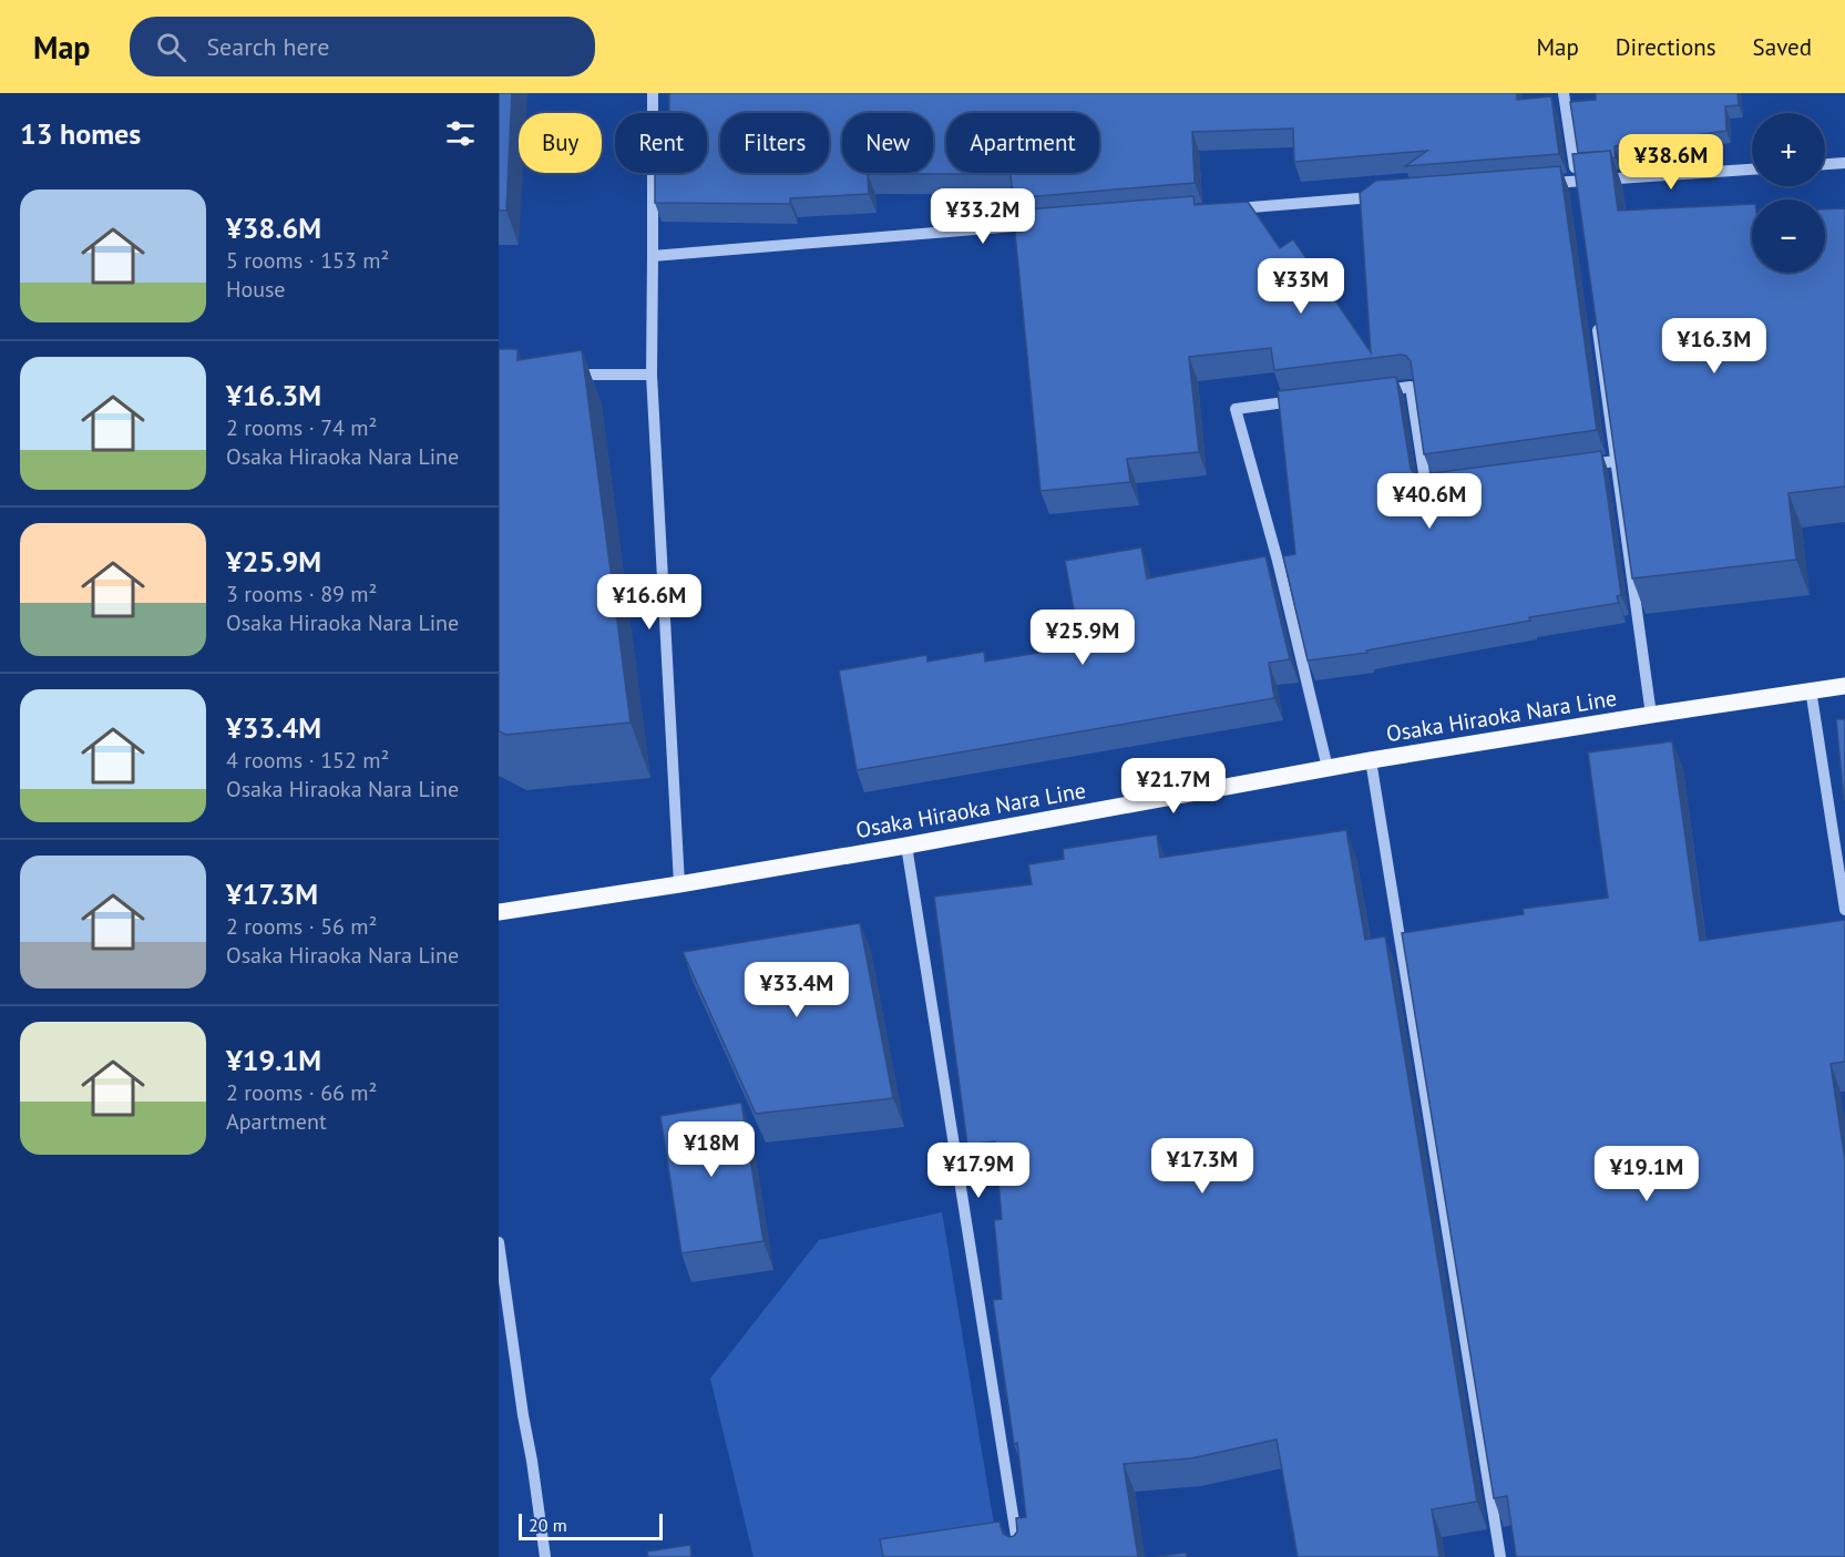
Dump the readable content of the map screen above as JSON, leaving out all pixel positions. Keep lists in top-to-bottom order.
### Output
{
  "streets": {
    "main road": ["Osaka Hiraoka Nara Line"]
  },
  "scale_bar": "20 m",
  "page": {
    "header": "Map",
    "search": "Search here",
    "nav": ["Map", "Directions", "Saved"],
    "heading": "13 homes",
    "map_buttons": ["+", "−"],
    "chip": [
      "Buy",
      "Rent",
      "Filters",
      "New",
      "Apartment"
    ],
    "price": [
      "¥38.6M",
      "¥33.2M",
      "¥33M",
      "¥16.3M",
      "¥40.6M",
      "¥16.6M",
      "¥25.9M",
      "¥21.7M",
      "¥33.4M",
      "¥18M",
      "¥17.3M",
      "¥17.9M",
      "¥19.1M"
    ],
    "list": [
      {
        "name": "¥38.6M",
        "note": "5 rooms · 153 m² · House"
      },
      {
        "name": "¥16.3M",
        "note": "2 rooms · 74 m² · Osaka Hiraoka Nara Line"
      },
      {
        "name": "¥25.9M",
        "note": "3 rooms · 89 m² · Osaka Hiraoka Nara Line"
      },
      {
        "name": "¥33.4M",
        "note": "4 rooms · 152 m² · Osaka Hiraoka Nara Line"
      },
      {
        "name": "¥17.3M",
        "note": "2 rooms · 56 m² · Osaka Hiraoka Nara Line"
      },
      {
        "name": "¥19.1M",
        "note": "2 rooms · 66 m² · Apartment"
      }
    ],
    "scale": "20 m"
  }
}
